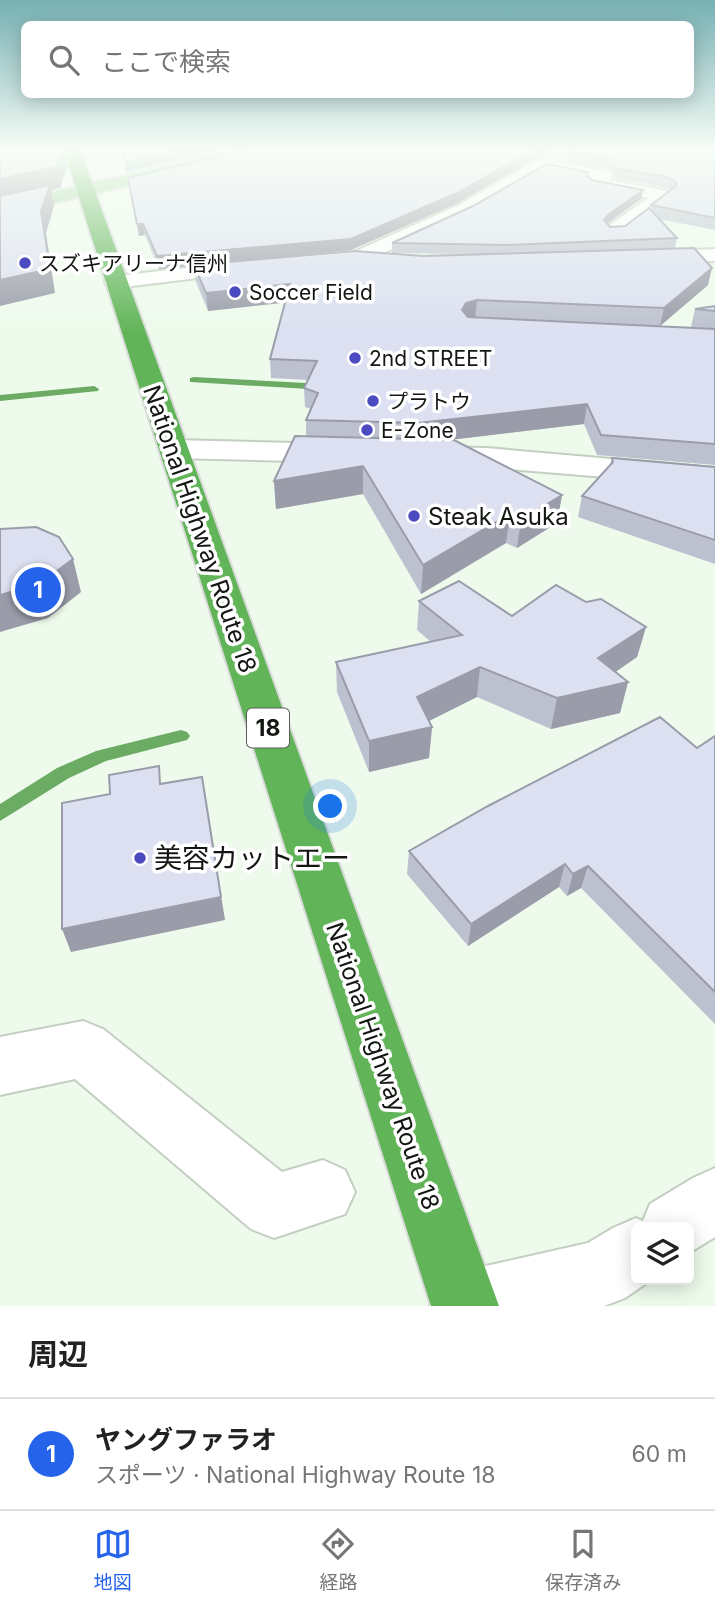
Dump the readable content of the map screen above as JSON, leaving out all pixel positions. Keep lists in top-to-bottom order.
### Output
{
  "streets": {
    "highway": ["National Highway Route 18", "18"]
  },
  "places": [
    "スズキアリーナ信州",
    "Soccer Field",
    "2nd STREET",
    "プラトウ",
    "E-Zone",
    "Steak Asuka",
    "美容カットエー"
  ],
  "page": {
    "search": "ここで検索",
    "pins": "1",
    "heading": "周辺",
    "list": [
      {
        "mark": "1",
        "name": "ヤングファラオ",
        "note": "スポーツ · National Highway Route 18",
        "value": "60 m"
      }
    ],
    "nav": ["地図", "経路", "保存済み"]
  }
}
